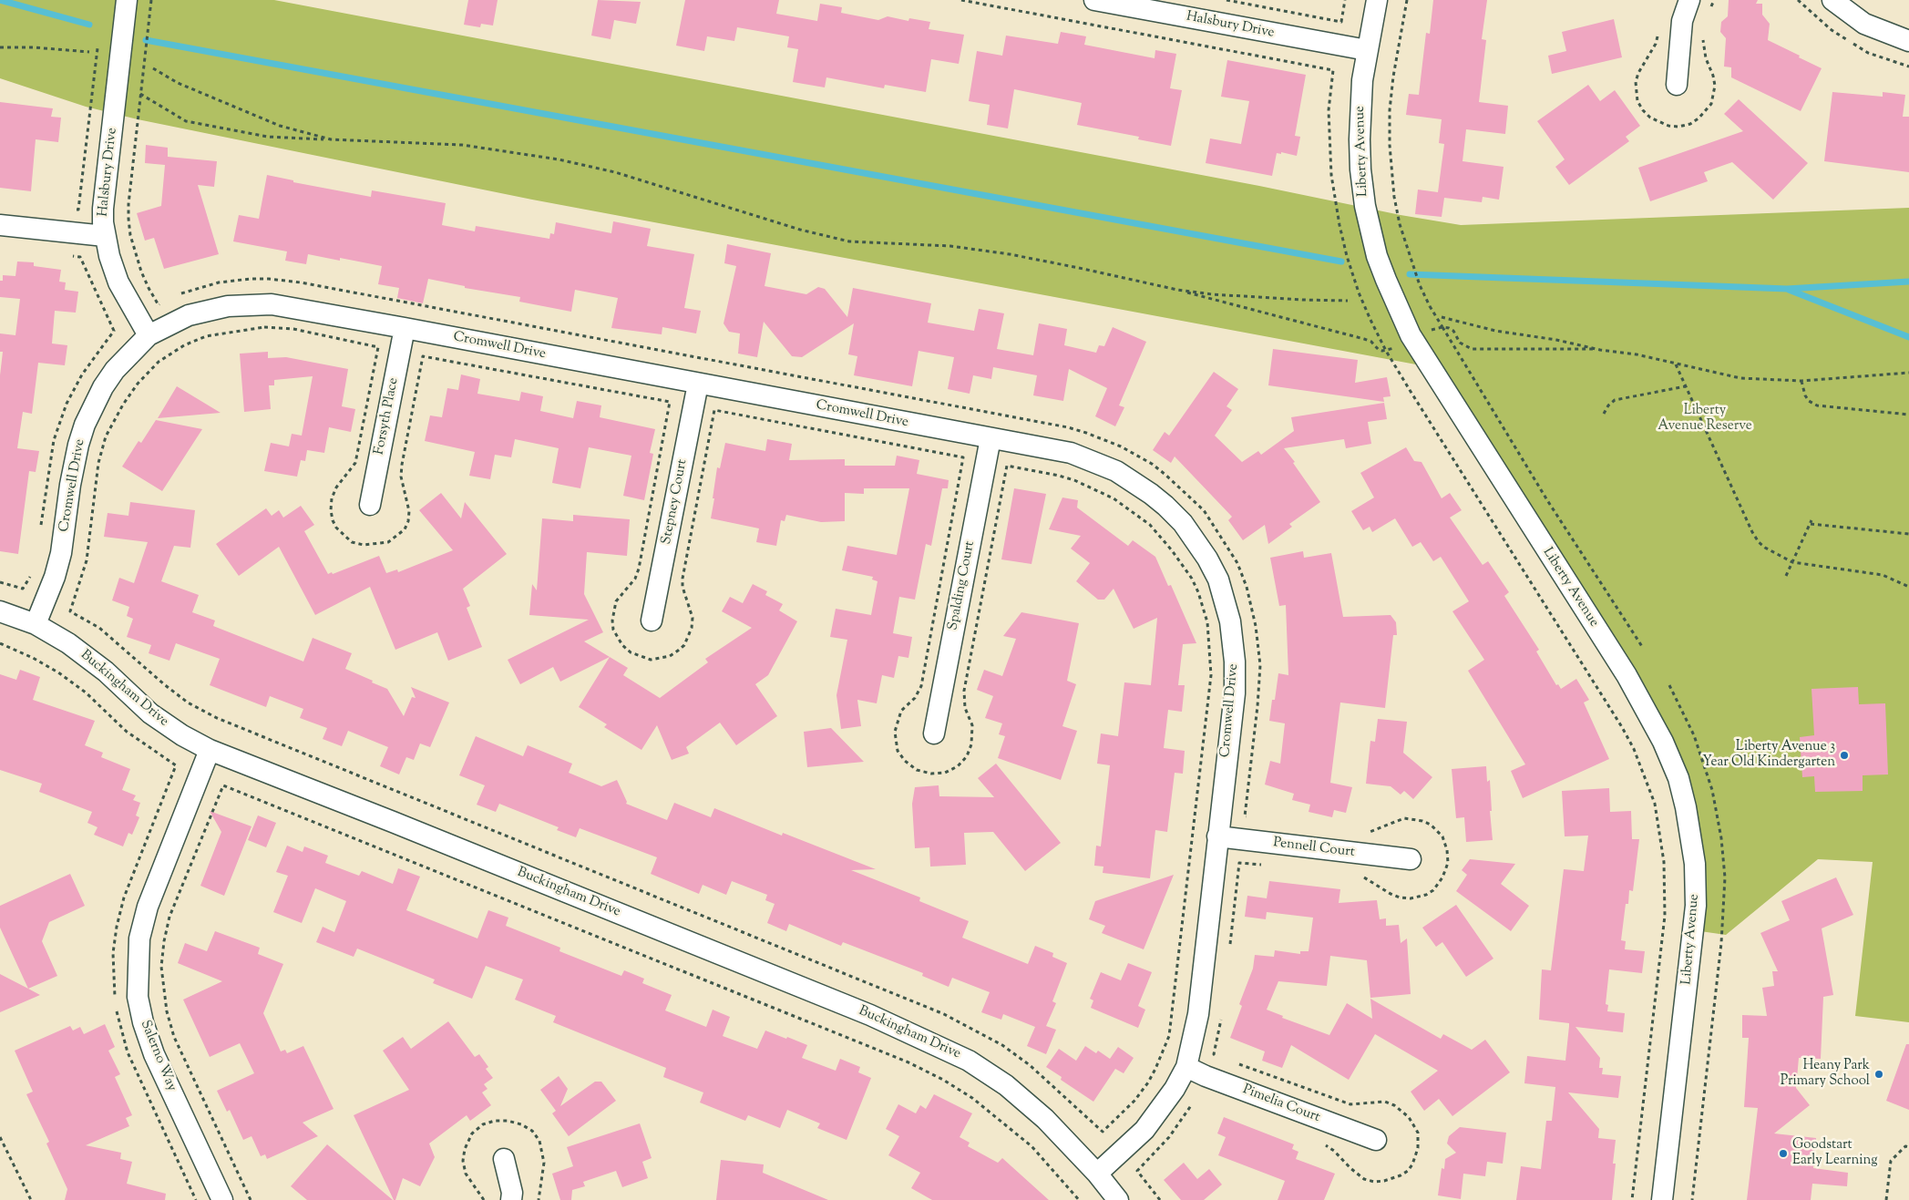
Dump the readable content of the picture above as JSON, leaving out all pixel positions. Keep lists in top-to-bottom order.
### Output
{
  "streets": {
    "street": [
      "Halsbury Drive",
      "Liberty Avenue",
      "Cromwell Drive",
      "Forsyth Place",
      "Stepney Court",
      "Spalding Court",
      "Buckingham Drive",
      "Pennell Court",
      "Salerno Way",
      "Pimelia Court"
    ]
  },
  "crossings": [
    ["Halsbury Drive", "Liberty Avenue"],
    ["Halsbury Drive", "Cromwell Drive"],
    ["Cromwell Drive", "Forsyth Place"],
    ["Cromwell Drive", "Stepney Court"],
    ["Cromwell Drive", "Spalding Court"],
    ["Cromwell Drive", "Buckingham Drive"],
    ["Cromwell Drive", "Pennell Court"],
    ["Cromwell Drive", "Pimelia Court"],
    ["Buckingham Drive", "Salerno Way"]
  ],
  "parks": ["Liberty Avenue Reserve"],
  "places": ["Liberty Avenue 3 Year Old Kindergarten", "Heany Park Primary School", "Goodstart Early Learning"]
}
